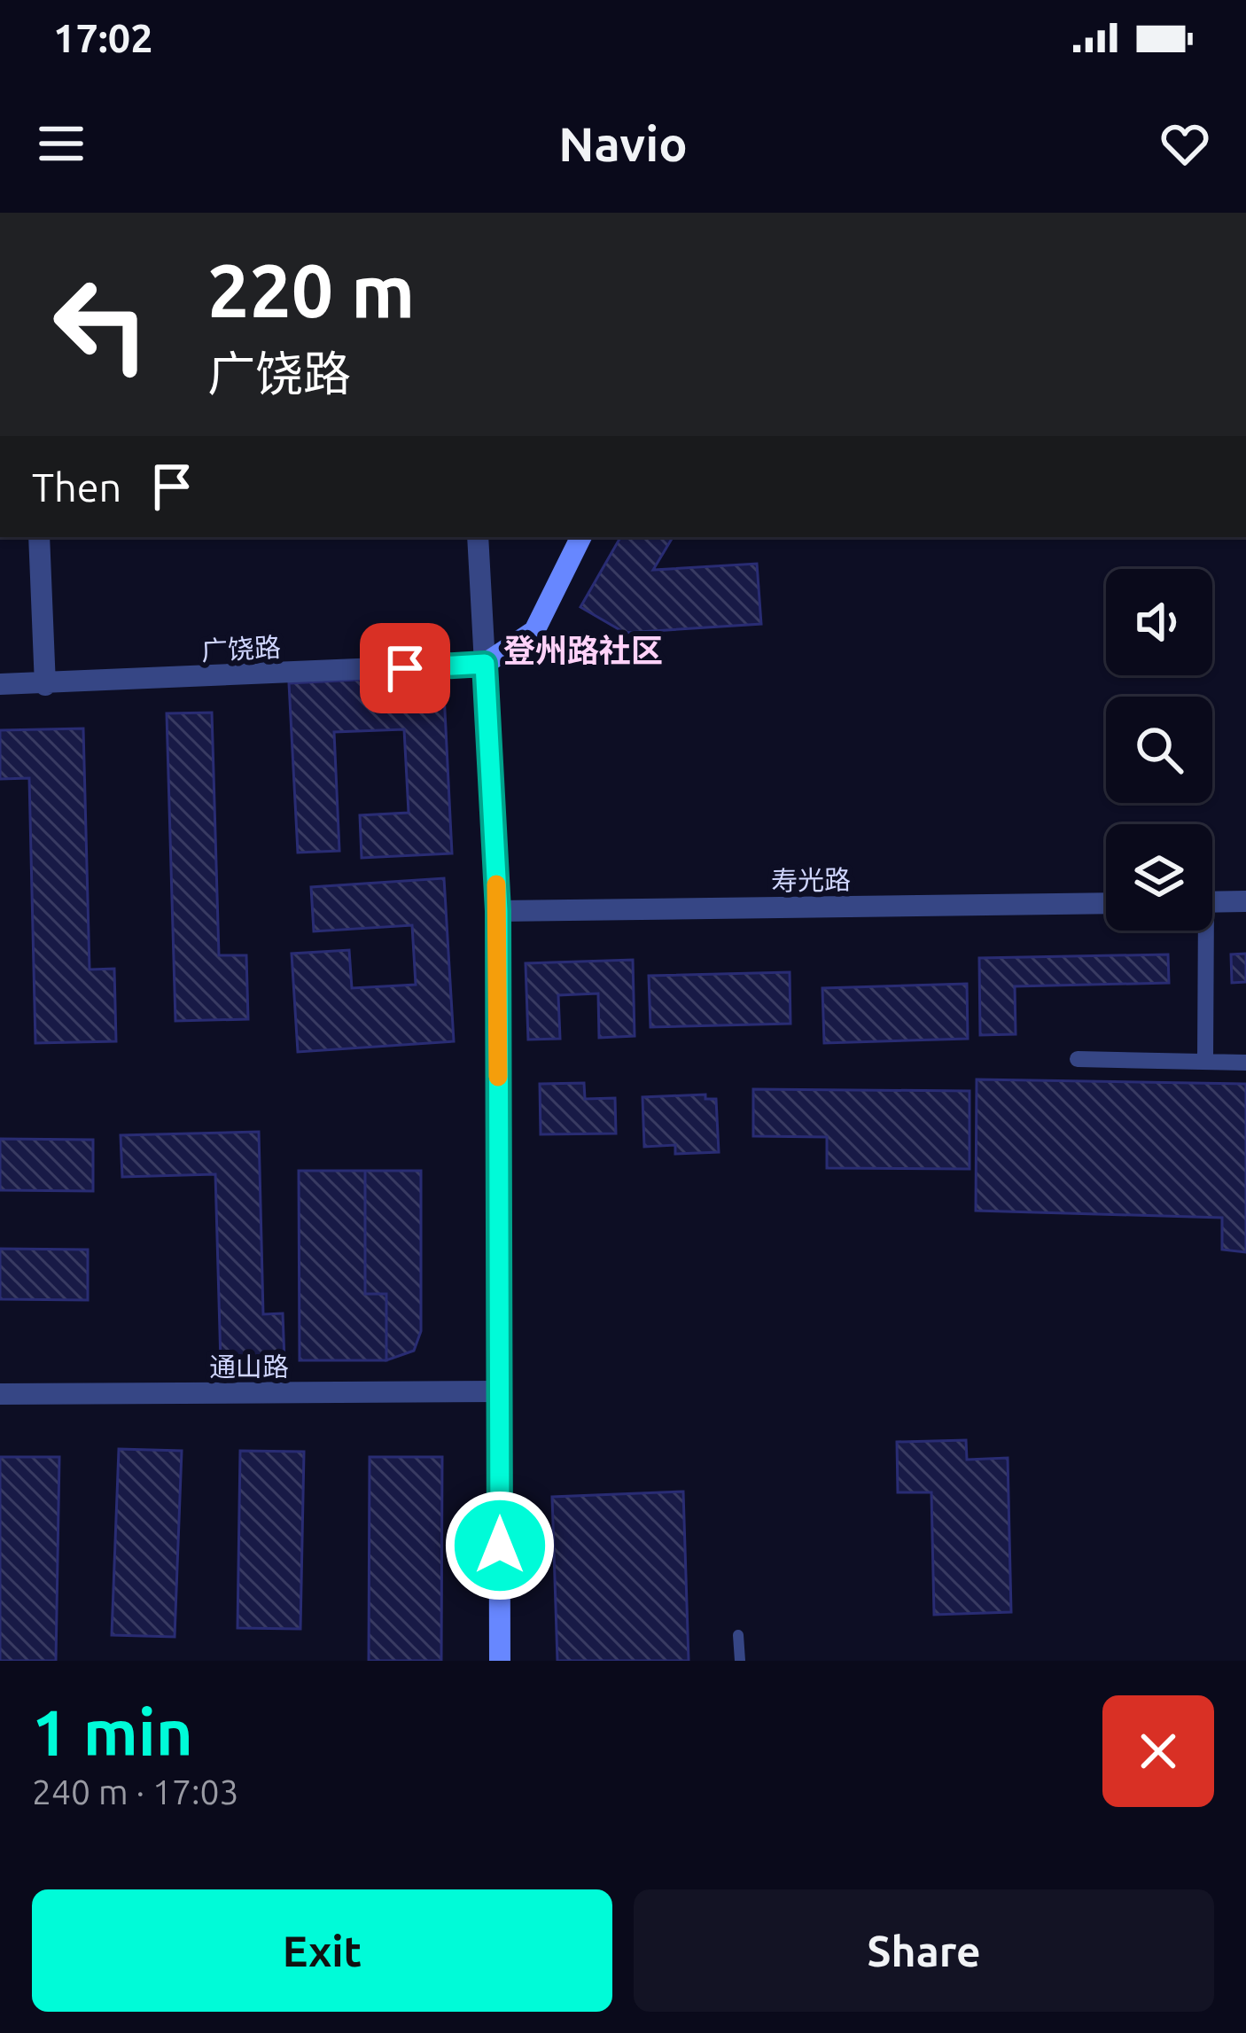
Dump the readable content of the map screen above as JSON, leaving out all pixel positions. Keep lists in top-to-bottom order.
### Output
{
  "streets": {
    "street": ["广饶路", "寿光路", "通山路"]
  },
  "districts": ["登州路社区"],
  "page": {
    "status": "17:02",
    "header": "Navio",
    "turn": ["220 m", "广饶路"],
    "then": "Then",
    "heading": ["1 min", "240 m · 17:03"],
    "buttons": ["Exit", "Share"]
  }
}
